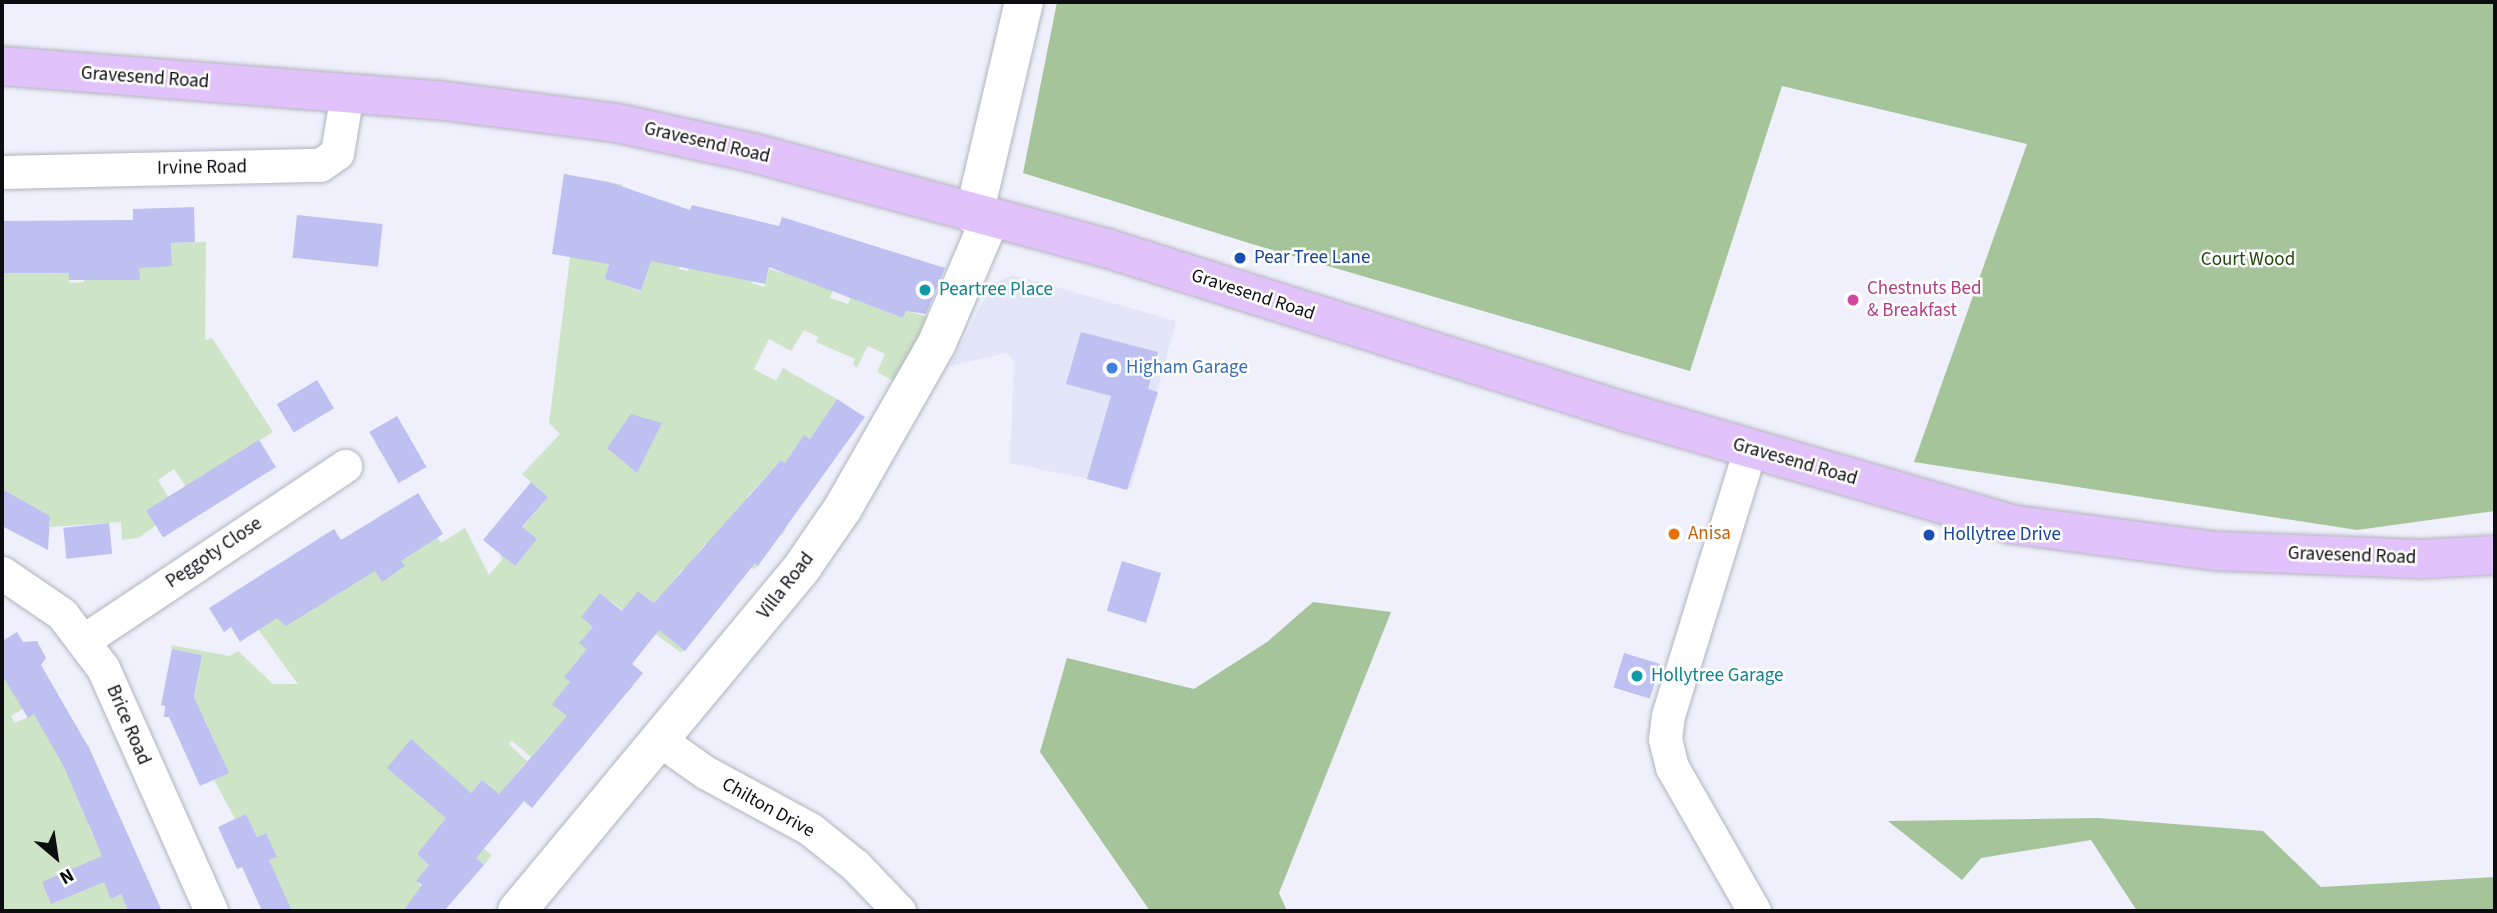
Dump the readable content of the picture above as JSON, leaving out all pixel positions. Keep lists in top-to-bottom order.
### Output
{
  "streets": {
    "main road": ["Gravesend Road"],
    "street": [
      "Irvine Road",
      "Peggoty Close",
      "Villa Road",
      "Brice Road",
      "Chilton Drive"
    ]
  },
  "crossings": [
    ["Gravesend Road", "Irvine Road"],
    ["Gravesend Road", "Villa Road"],
    ["Peggoty Close", "Brice Road"],
    ["Villa Road", "Chilton Drive"]
  ],
  "parks": ["Court Wood"],
  "places": [
    "Pear Tree Lane",
    "Peartree Place",
    "Chestnuts Bed & Breakfast",
    "Higham Garage",
    "Anisa",
    "Hollytree Drive",
    "Hollytree Garage"
  ],
  "north": "bottom right"
}
